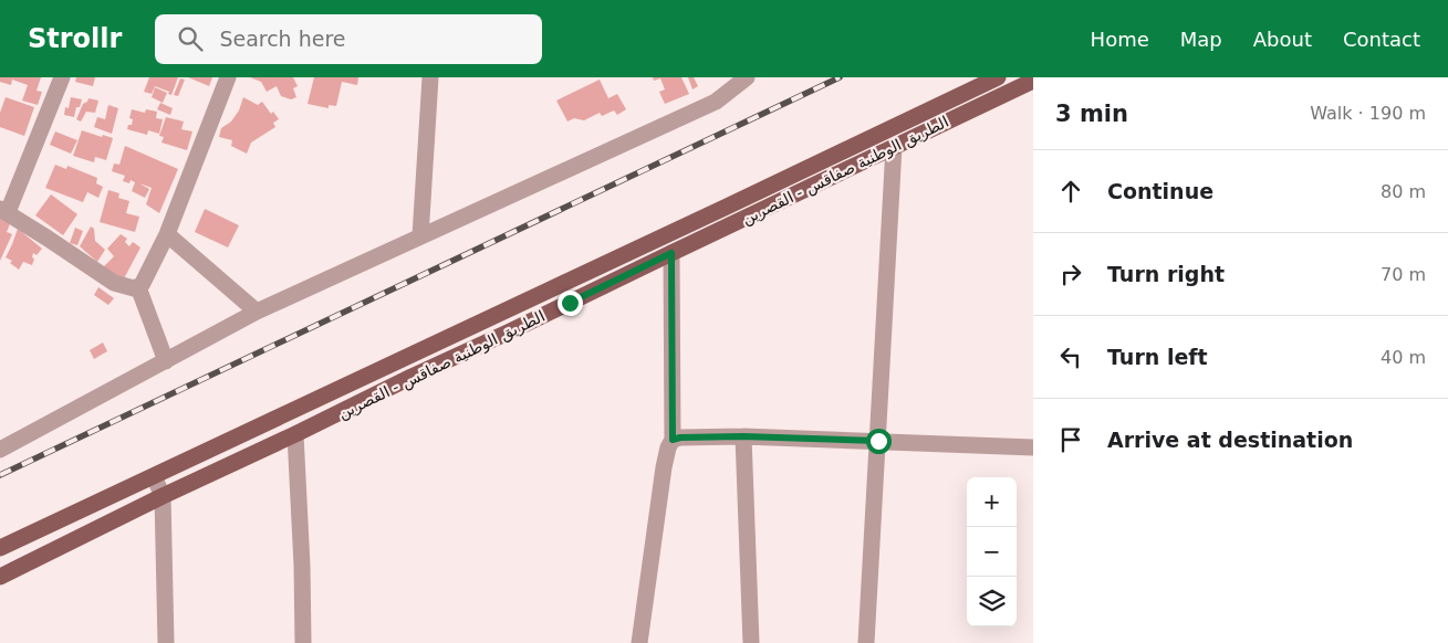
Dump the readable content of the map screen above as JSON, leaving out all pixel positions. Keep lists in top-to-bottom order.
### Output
{
  "streets": {
    "main road": ["الطريق الوطنية صفاقس - القصرين"]
  },
  "page": {
    "header": "Strollr",
    "search": "Search here",
    "nav": [
      "Home",
      "Map",
      "About",
      "Contact"
    ],
    "heading": ["3 min", "Walk · 190 m"],
    "list": [
      ["Continue", "80 m"],
      ["Turn right", "70 m"],
      ["Turn left", "40 m"],
      "Arrive at destination"
    ],
    "map_buttons": ["+", "−"]
  }
}
